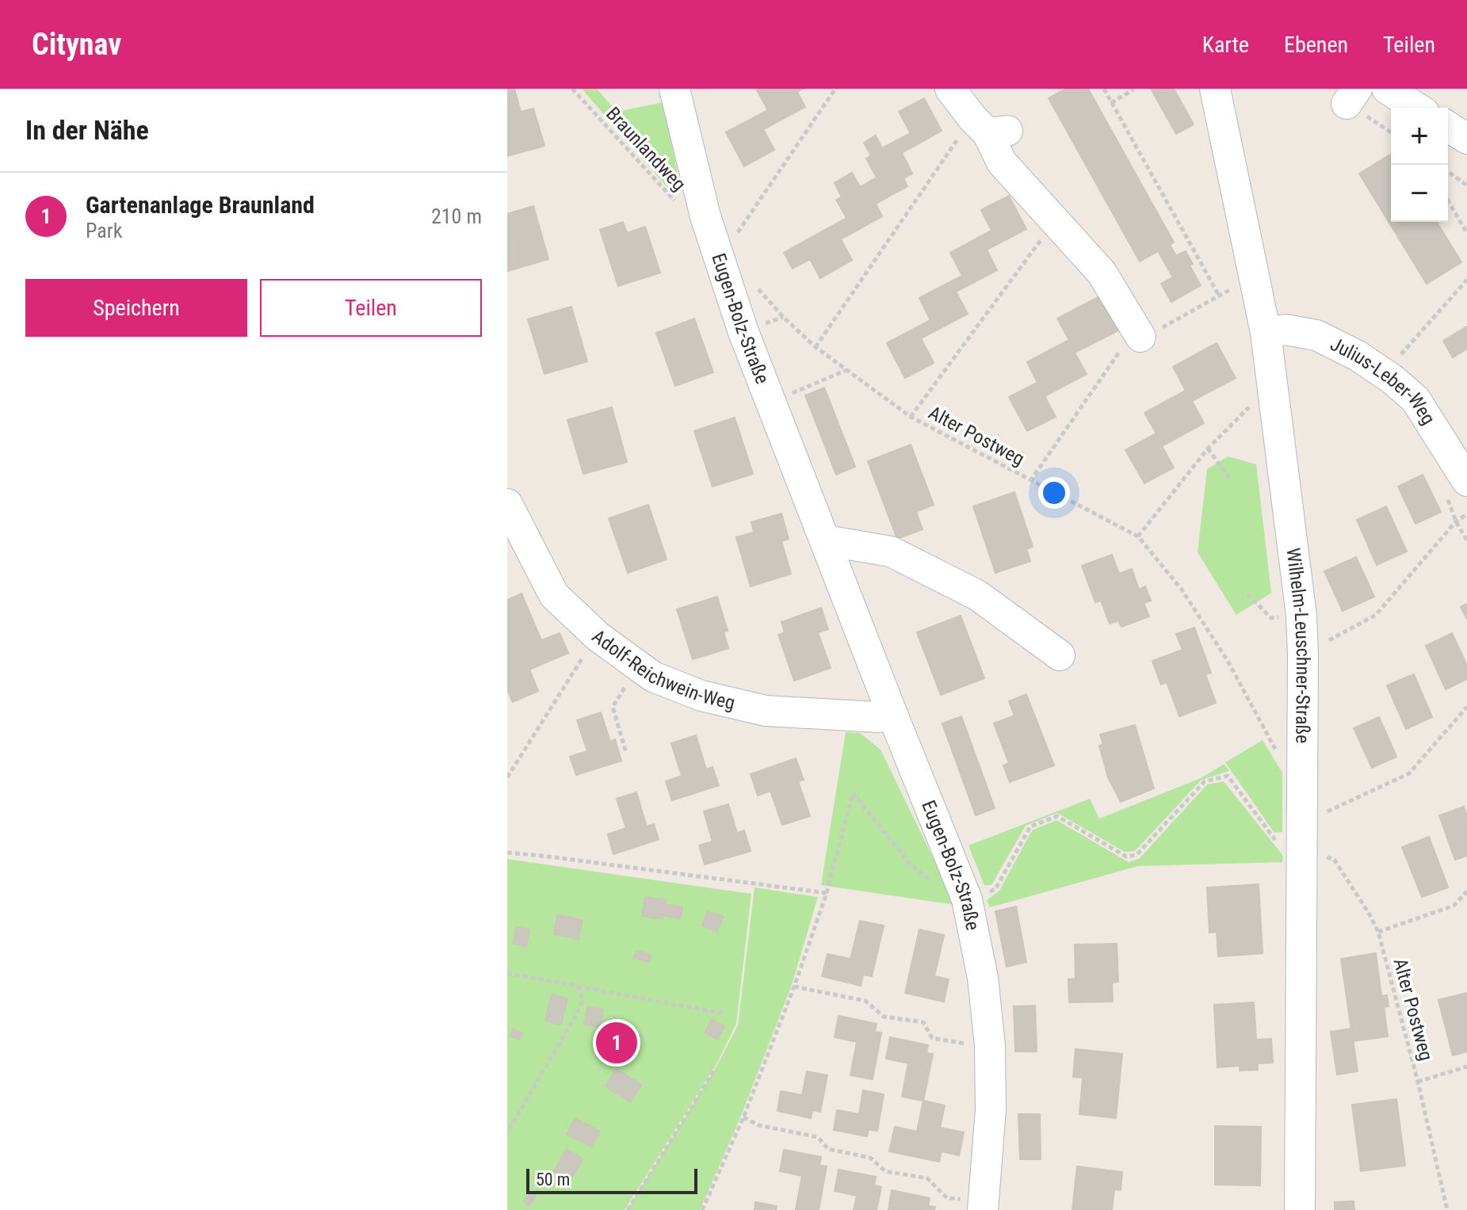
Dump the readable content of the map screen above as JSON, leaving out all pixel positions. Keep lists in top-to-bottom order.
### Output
{
  "streets": {
    "street": [
      "Eugen-Bolz-Straße",
      "Julius-Leber-Weg",
      "Wilhelm-Leuschner-Straße",
      "Adolf-Reichwein-Weg"
    ],
    "path": ["Braunlandweg", "Alter Postweg"]
  },
  "crossings": [
    ["Braunlandweg", "Eugen-Bolz-Straße"],
    ["Eugen-Bolz-Straße", "Alter Postweg"],
    ["Eugen-Bolz-Straße", "Adolf-Reichwein-Weg"],
    ["Julius-Leber-Weg", "Wilhelm-Leuschner-Straße"],
    ["Alter Postweg", "Wilhelm-Leuschner-Straße"]
  ],
  "scale_bar": "50 m",
  "page": {
    "header": "Citynav",
    "nav": ["Karte", "Ebenen", "Teilen"],
    "heading": "In der Nähe",
    "map_buttons": ["+", "−"],
    "list": [
      {
        "mark": "1",
        "name": "Gartenanlage Braunland",
        "note": "Park",
        "value": "210 m"
      }
    ],
    "buttons": ["Speichern", "Teilen"],
    "pins": "1",
    "scale": "50 m"
  }
}
